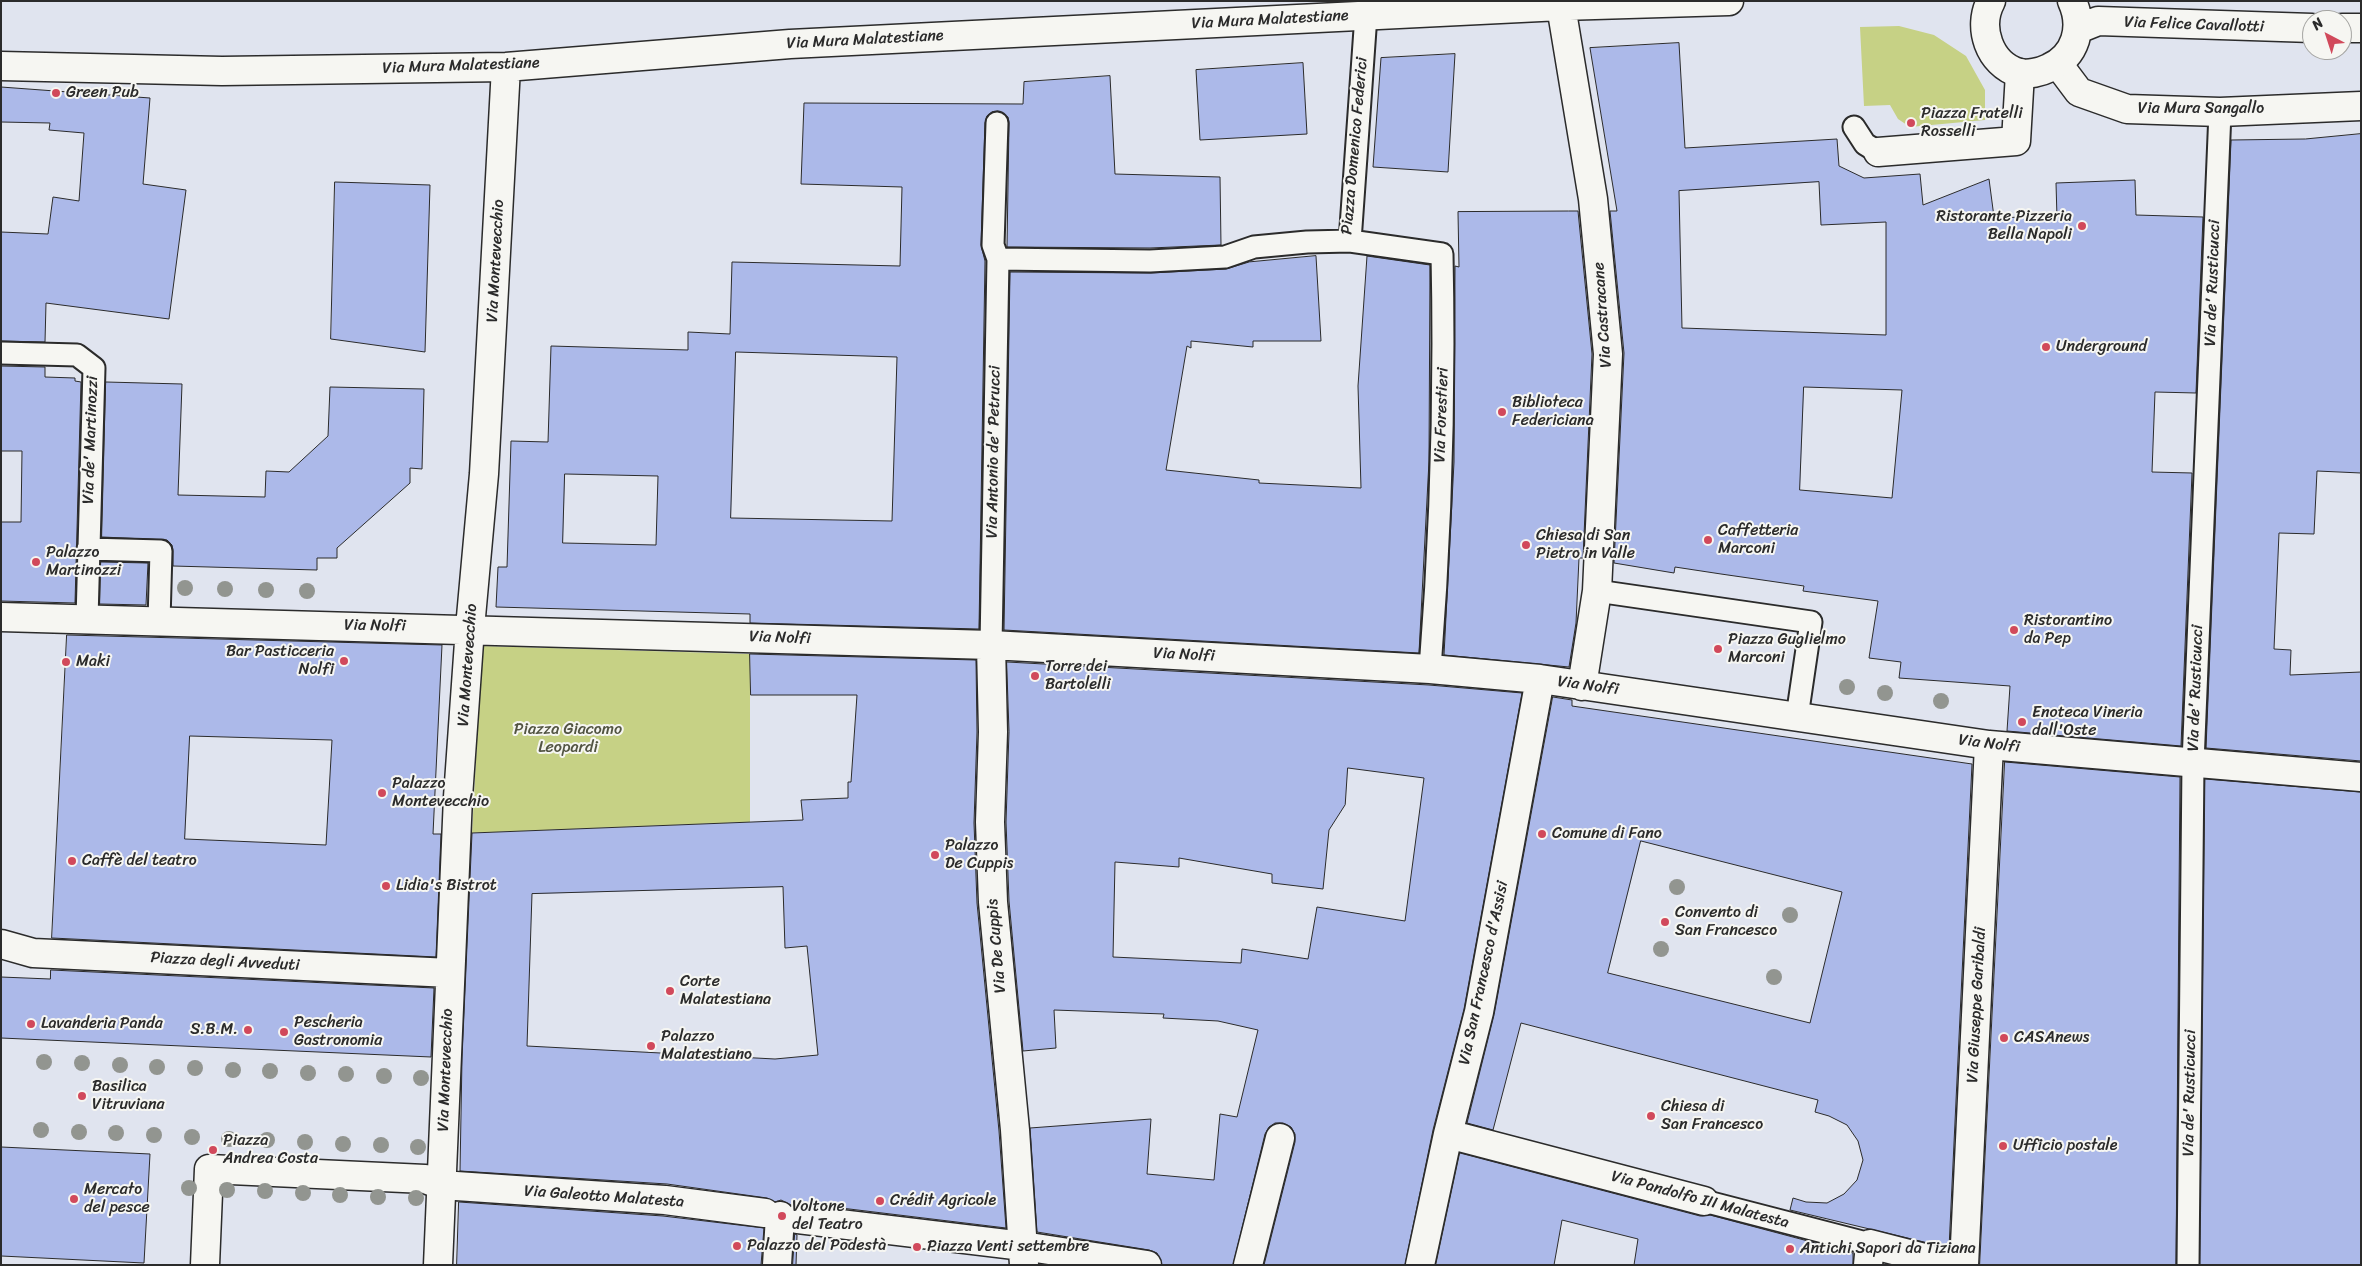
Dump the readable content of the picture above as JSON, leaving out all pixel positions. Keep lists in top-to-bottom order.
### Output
{
  "streets": {
    "street": [
      "Via Mura Malatestiane",
      "Via Felice Cavallotti",
      "Via Mura Sangallo",
      "Via Montevecchio",
      "Via Castracane",
      "Via Nolfi",
      "Via De Cuppis",
      "Piazza degli Avveduti",
      "Via San Francesco d'Assisi",
      "Via Giuseppe Garibaldi",
      "Via Galeotto Malatesta",
      "Via Pandolfo III Malatesta"
    ],
    "lane": [
      "Piazza Domenico Federici",
      "Via de' Rusticucci",
      "Via Forestieri",
      "Via de' Martinozzi",
      "Via Antonio de' Petrucci"
    ]
  },
  "crossings": [
    ["Via Mura Malatestiane", "Piazza Domenico Federici"],
    ["Via Mura Malatestiane", "Via Montevecchio"],
    ["Via Mura Malatestiane", "Via Castracane"],
    ["Via Mura Sangallo", "Via de' Rusticucci"],
    ["Piazza Domenico Federici", "Via Forestieri"],
    ["Piazza Domenico Federici", "Via Antonio de' Petrucci"],
    ["Via Montevecchio", "Via Nolfi"],
    ["Via Montevecchio", "Piazza degli Avveduti"],
    ["Via Montevecchio", "Via Galeotto Malatesta"],
    ["Via de' Rusticucci", "Via Nolfi"],
    ["Via Castracane", "Via Nolfi"],
    ["Via Forestieri", "Via Nolfi"],
    ["Via de' Martinozzi", "Via Nolfi"],
    ["Via Antonio de' Petrucci", "Via Nolfi"],
    ["Via Antonio de' Petrucci", "Via De Cuppis"],
    ["Via Nolfi", "Via De Cuppis"],
    ["Via Nolfi", "Via San Francesco d'Assisi"],
    ["Via Nolfi", "Via Giuseppe Garibaldi"],
    ["Via San Francesco d'Assisi", "Via Pandolfo III Malatesta"]
  ],
  "parks": ["Piazza Giacomo Leopardi"],
  "places": [
    "Green Pub",
    "Piazza Fratelli Rosselli",
    "Ristorante Pizzeria Bella Napoli",
    "Underground",
    "Biblioteca Federiciana",
    "Caffetteria Marconi",
    "Chiesa di San Pietro in Valle",
    "Palazzo Martinozzi",
    "Ristorantino da Pep",
    "Piazza Guglielmo Marconi",
    "Bar Pasticceria Nolfi",
    "Maki",
    "Torre dei Bartolelli",
    "Enoteca Vineria dall'Oste",
    "Palazzo Montevecchio",
    "Comune di Fano",
    "Palazzo De Cuppis",
    "Caffè del teatro",
    "Lidia's Bistrot",
    "Convento di San Francesco",
    "Corte Malatestiana",
    "Lavanderia Panda",
    "S.B.M.",
    "Pescheria Gastronomia",
    "CASAnews",
    "Palazzo Malatestiano",
    "Basilica Vitruviana",
    "Chiesa di San Francesco",
    "Ufficio postale",
    "Piazza Andrea Costa",
    "Mercato del pesce",
    "Crédit Agricole",
    "Voltone del Teatro",
    "Palazzo del Podestà",
    "Piazza Venti settembre",
    "Antichi Sapori da Tiziana"
  ],
  "north": "top left"
}
